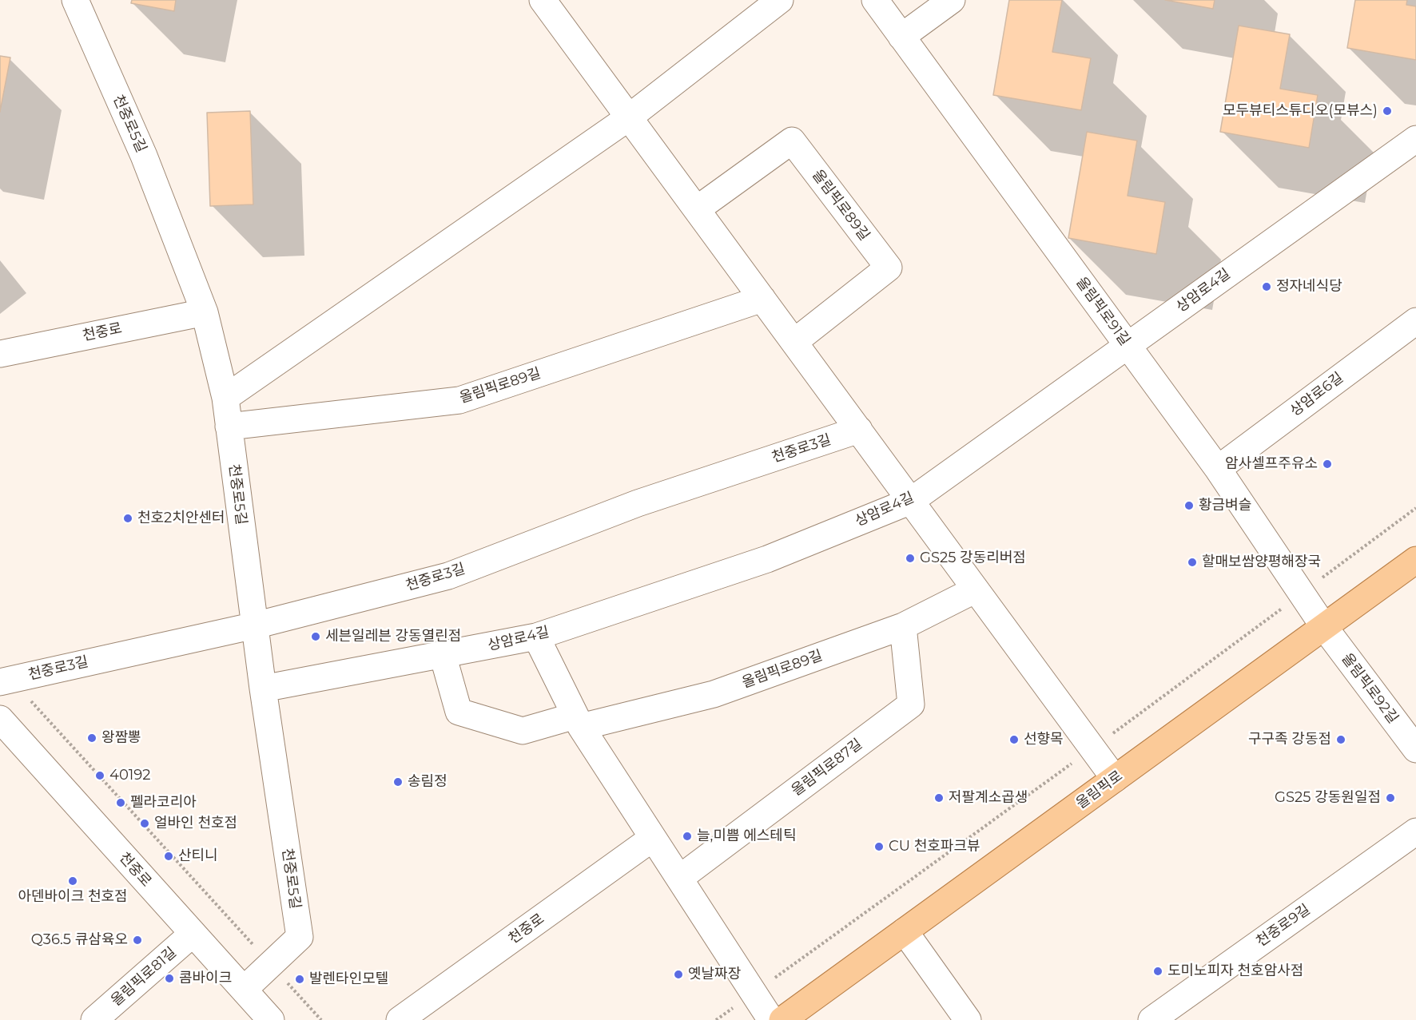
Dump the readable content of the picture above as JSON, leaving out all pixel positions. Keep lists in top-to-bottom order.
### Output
{
  "streets": {
    "main road": ["올림픽로"],
    "street": [
      "천중로5길",
      "올림픽로89길",
      "상암로4길",
      "올림픽로91길",
      "천중로",
      "상암로6길",
      "천중로3길",
      "올림픽로92길",
      "올림픽로87길",
      "천중로9길",
      "올림픽로81길"
    ]
  },
  "crossings": [
    ["천중로5길", "올림픽로89길"],
    ["천중로5길", "상암로4길"],
    ["천중로5길", "천중로"],
    ["천중로5길", "천중로3길"],
    ["올림픽로89길", "올림픽로87길"],
    ["상암로4길", "올림픽로91길"],
    ["올림픽로91길", "상암로6길"],
    ["올림픽로91길", "올림픽로92길"],
    ["올림픽로91길", "올림픽로"],
    ["천중로", "올림픽로81길"],
    ["올림픽로92길", "올림픽로"]
  ],
  "places": [
    "모두뷰티스튜디오(모뷰스)",
    "정자네식당",
    "암사셀프주유소",
    "황금벼슬",
    "천호2치안센터",
    "GS25 강동리버점",
    "할매보쌈양평해장국",
    "세븐일레븐 강동열린점",
    "왕짬뽕",
    "선향목",
    "구구족 강동점",
    "40192",
    "송림정",
    "저팔계소곱생",
    "GS25 강동원일점",
    "펠라코리아",
    "얼바인 천호점",
    "늘,미쁨 에스테틱",
    "CU 천호파크뷰",
    "산티니",
    "아덴바이크 천호점",
    "Q36.5 큐삼육오",
    "도미노피자 천호암사점",
    "옛날짜장",
    "콤바이크",
    "발렌타인모텔"
  ]
}
